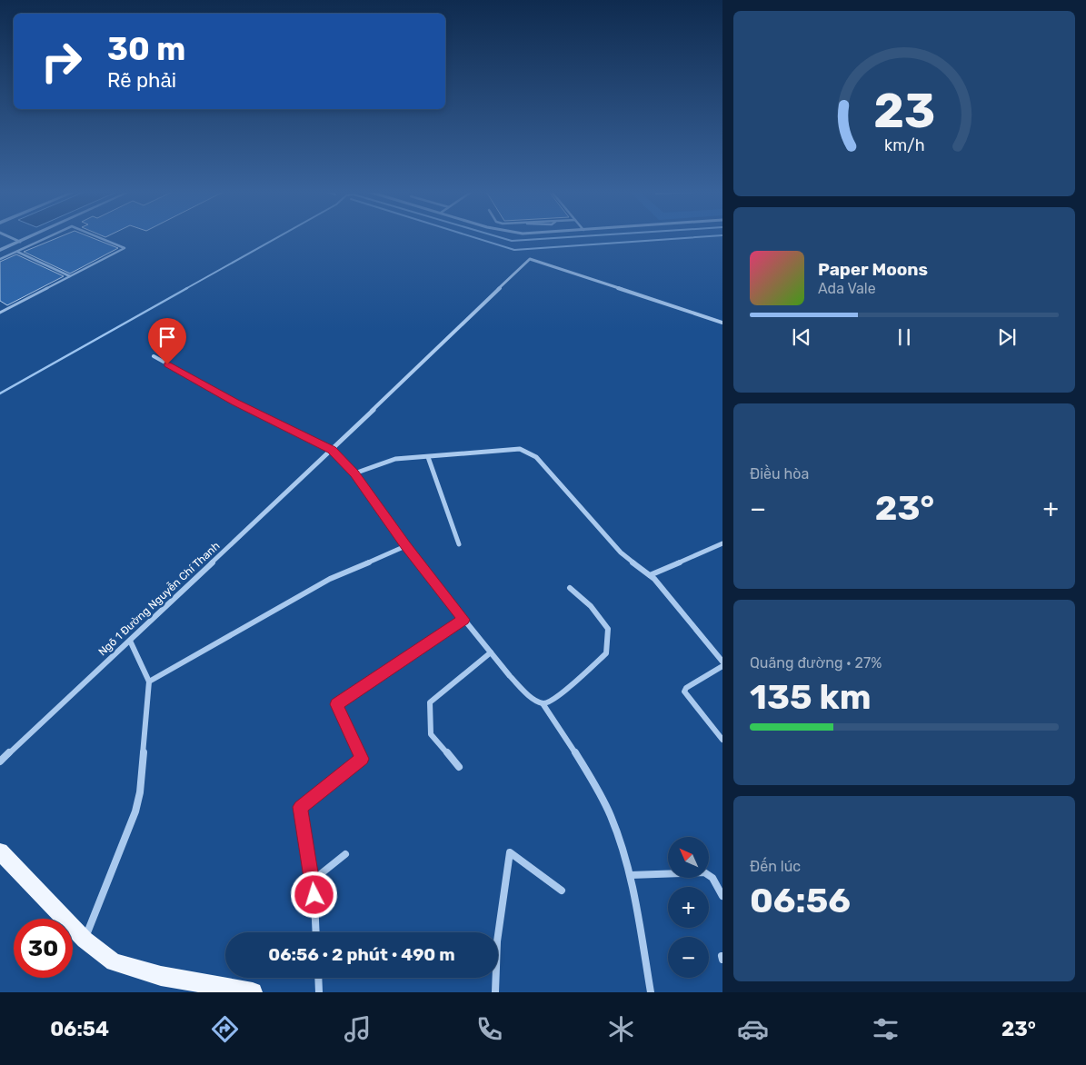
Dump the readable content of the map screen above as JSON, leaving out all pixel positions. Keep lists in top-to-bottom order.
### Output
{
  "streets": {
    "street": ["Ngõ 1 Đường Nguyễn Chí Thanh"]
  },
  "north": "top left",
  "page": {
    "turn": ["30 m", "Rẽ phải"],
    "song": ["Paper Moons", "Ada Vale"],
    "tile": [
      "Điều hòa",
      ["Quãng đường · 27%", "135 km"],
      ["Đến lúc", "06:56"]
    ],
    "heat": ["−", "23°", "+"],
    "map_buttons": ["+", "−"],
    "limit": "30",
    "trip": "06:56 · 2 phút · 490 m",
    "tabs": ["06:54", "23°"],
    "gauge": ["23", "km/h"]
  }
}
